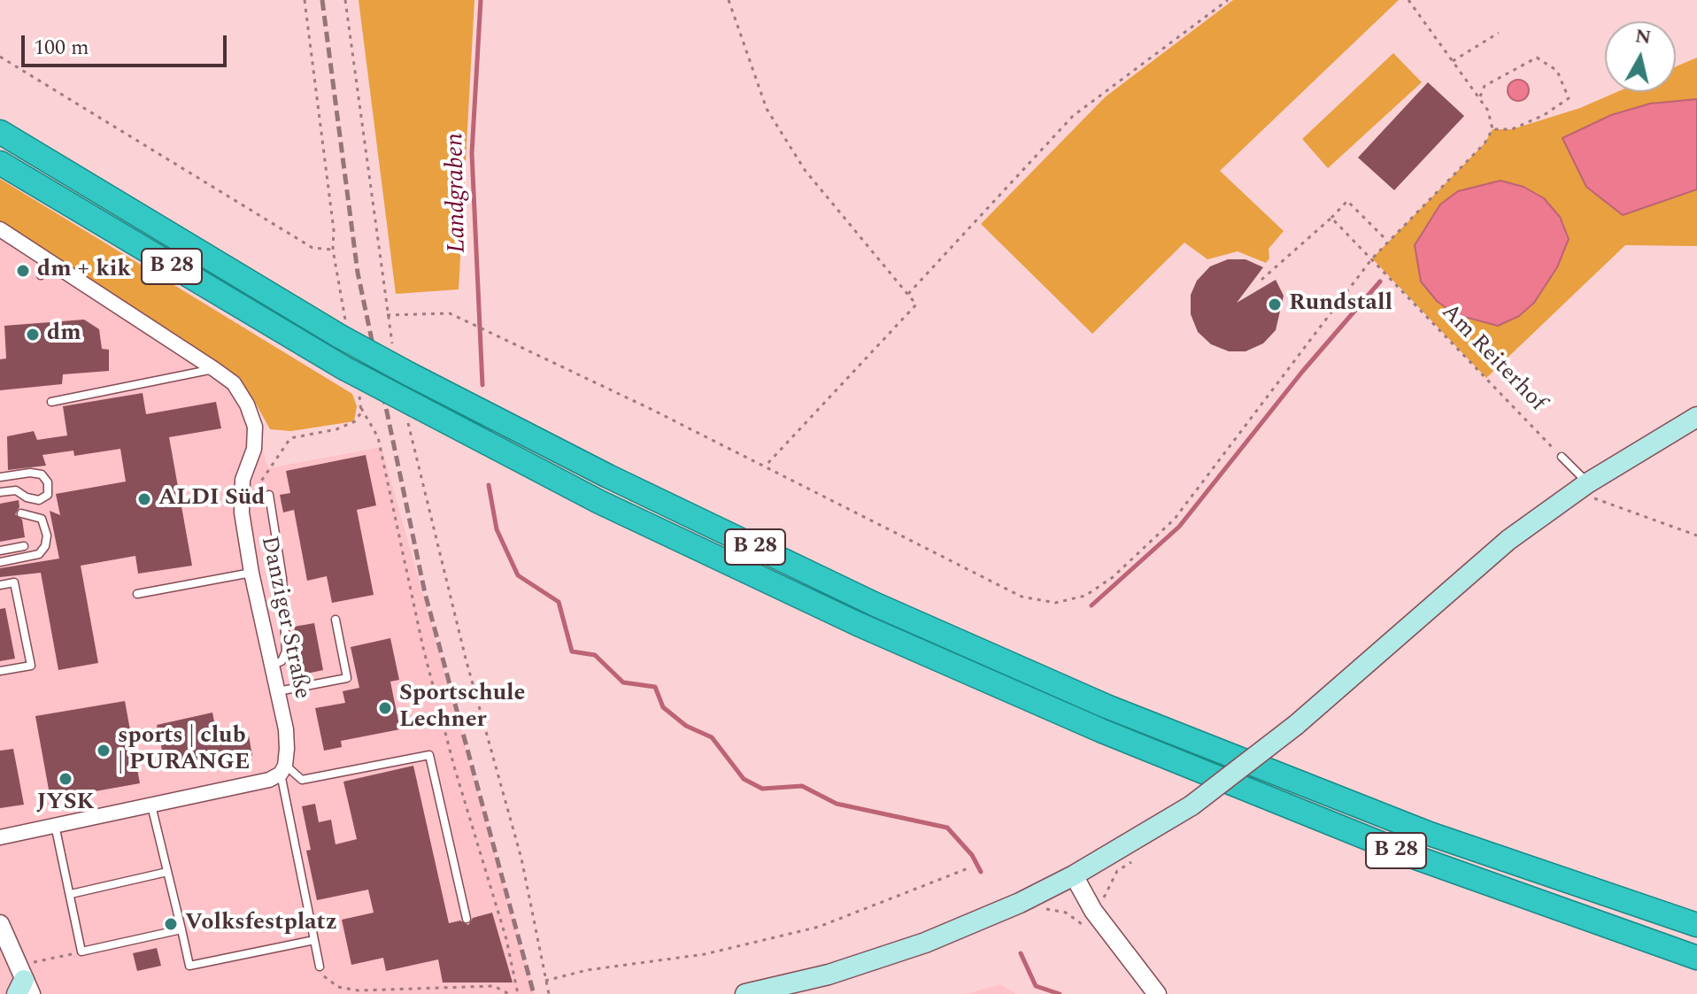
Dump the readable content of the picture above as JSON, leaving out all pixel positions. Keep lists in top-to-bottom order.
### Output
{
  "streets": {
    "highway": ["B 28"],
    "street": ["Danziger Straße"],
    "path": ["Am Reiterhof"]
  },
  "water": ["Landgraben"],
  "places": [
    "dm + kik",
    "Rundstall",
    "dm",
    "ALDI Süd",
    "Sportschule Lechner",
    "sports | club | PURANGE",
    "JYSK",
    "Volksfestplatz"
  ],
  "scale_bar": "100 m",
  "north": "top"
}
